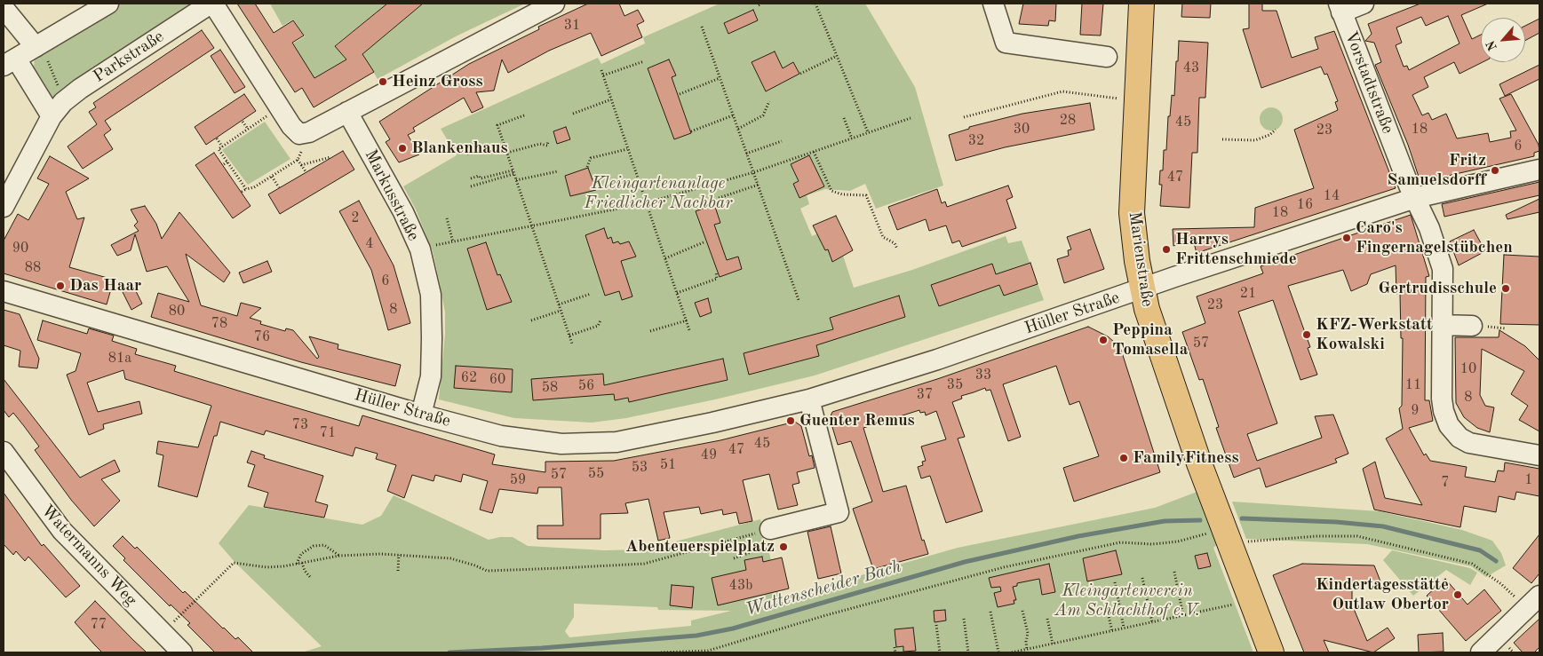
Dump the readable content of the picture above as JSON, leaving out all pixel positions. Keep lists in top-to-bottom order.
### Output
{
  "streets": {
    "main road": ["Marienstraße"],
    "street": [
      "Parkstraße",
      "Vorstadtstraße",
      "Markusstraße",
      "Hüller Straße",
      "Watermanns Weg"
    ]
  },
  "crossings": [
    ["Vorstadtstraße", "Hüller Straße"],
    ["Markusstraße", "Hüller Straße"],
    ["Marienstraße", "Hüller Straße"]
  ],
  "water": ["Wattenscheider Bach"],
  "parks": ["Kleingartenanlage Friedlicher Nachbar", "Kleingartenverein Am Schlachthof e.V."],
  "places": [
    "Heinz Gross",
    "Blankenhaus",
    "Fritz Samuelsdorff",
    "Caro's Fingernagelstübchen",
    "Harrys Frittenschmiede",
    "Das Haar",
    "Gertrudisschule",
    "KFZ-Werkstatt Kowalski",
    "Peppina Tomasella",
    "Guenter Remus",
    "FamilyFitness",
    "Abenteuerspielplatz",
    "Kindertagesstätte Outlaw Obertor"
  ],
  "house_numbers": [
    "31",
    "43",
    "28",
    "45",
    "30",
    "18",
    "23",
    "32",
    "6",
    "47",
    "14",
    "16",
    "18",
    "2",
    "4",
    "90",
    "88",
    "6",
    "21",
    "23",
    "8",
    "80",
    "78",
    "76",
    "57",
    "81a",
    "10",
    "33",
    "62",
    "60",
    "35",
    "11",
    "56",
    "58",
    "37",
    "8",
    "9",
    "73",
    "71",
    "45",
    "47",
    "49",
    "51",
    "53",
    "55",
    "57",
    "59",
    "1",
    "7",
    "43b",
    "77"
  ],
  "north": "bottom left"
}
